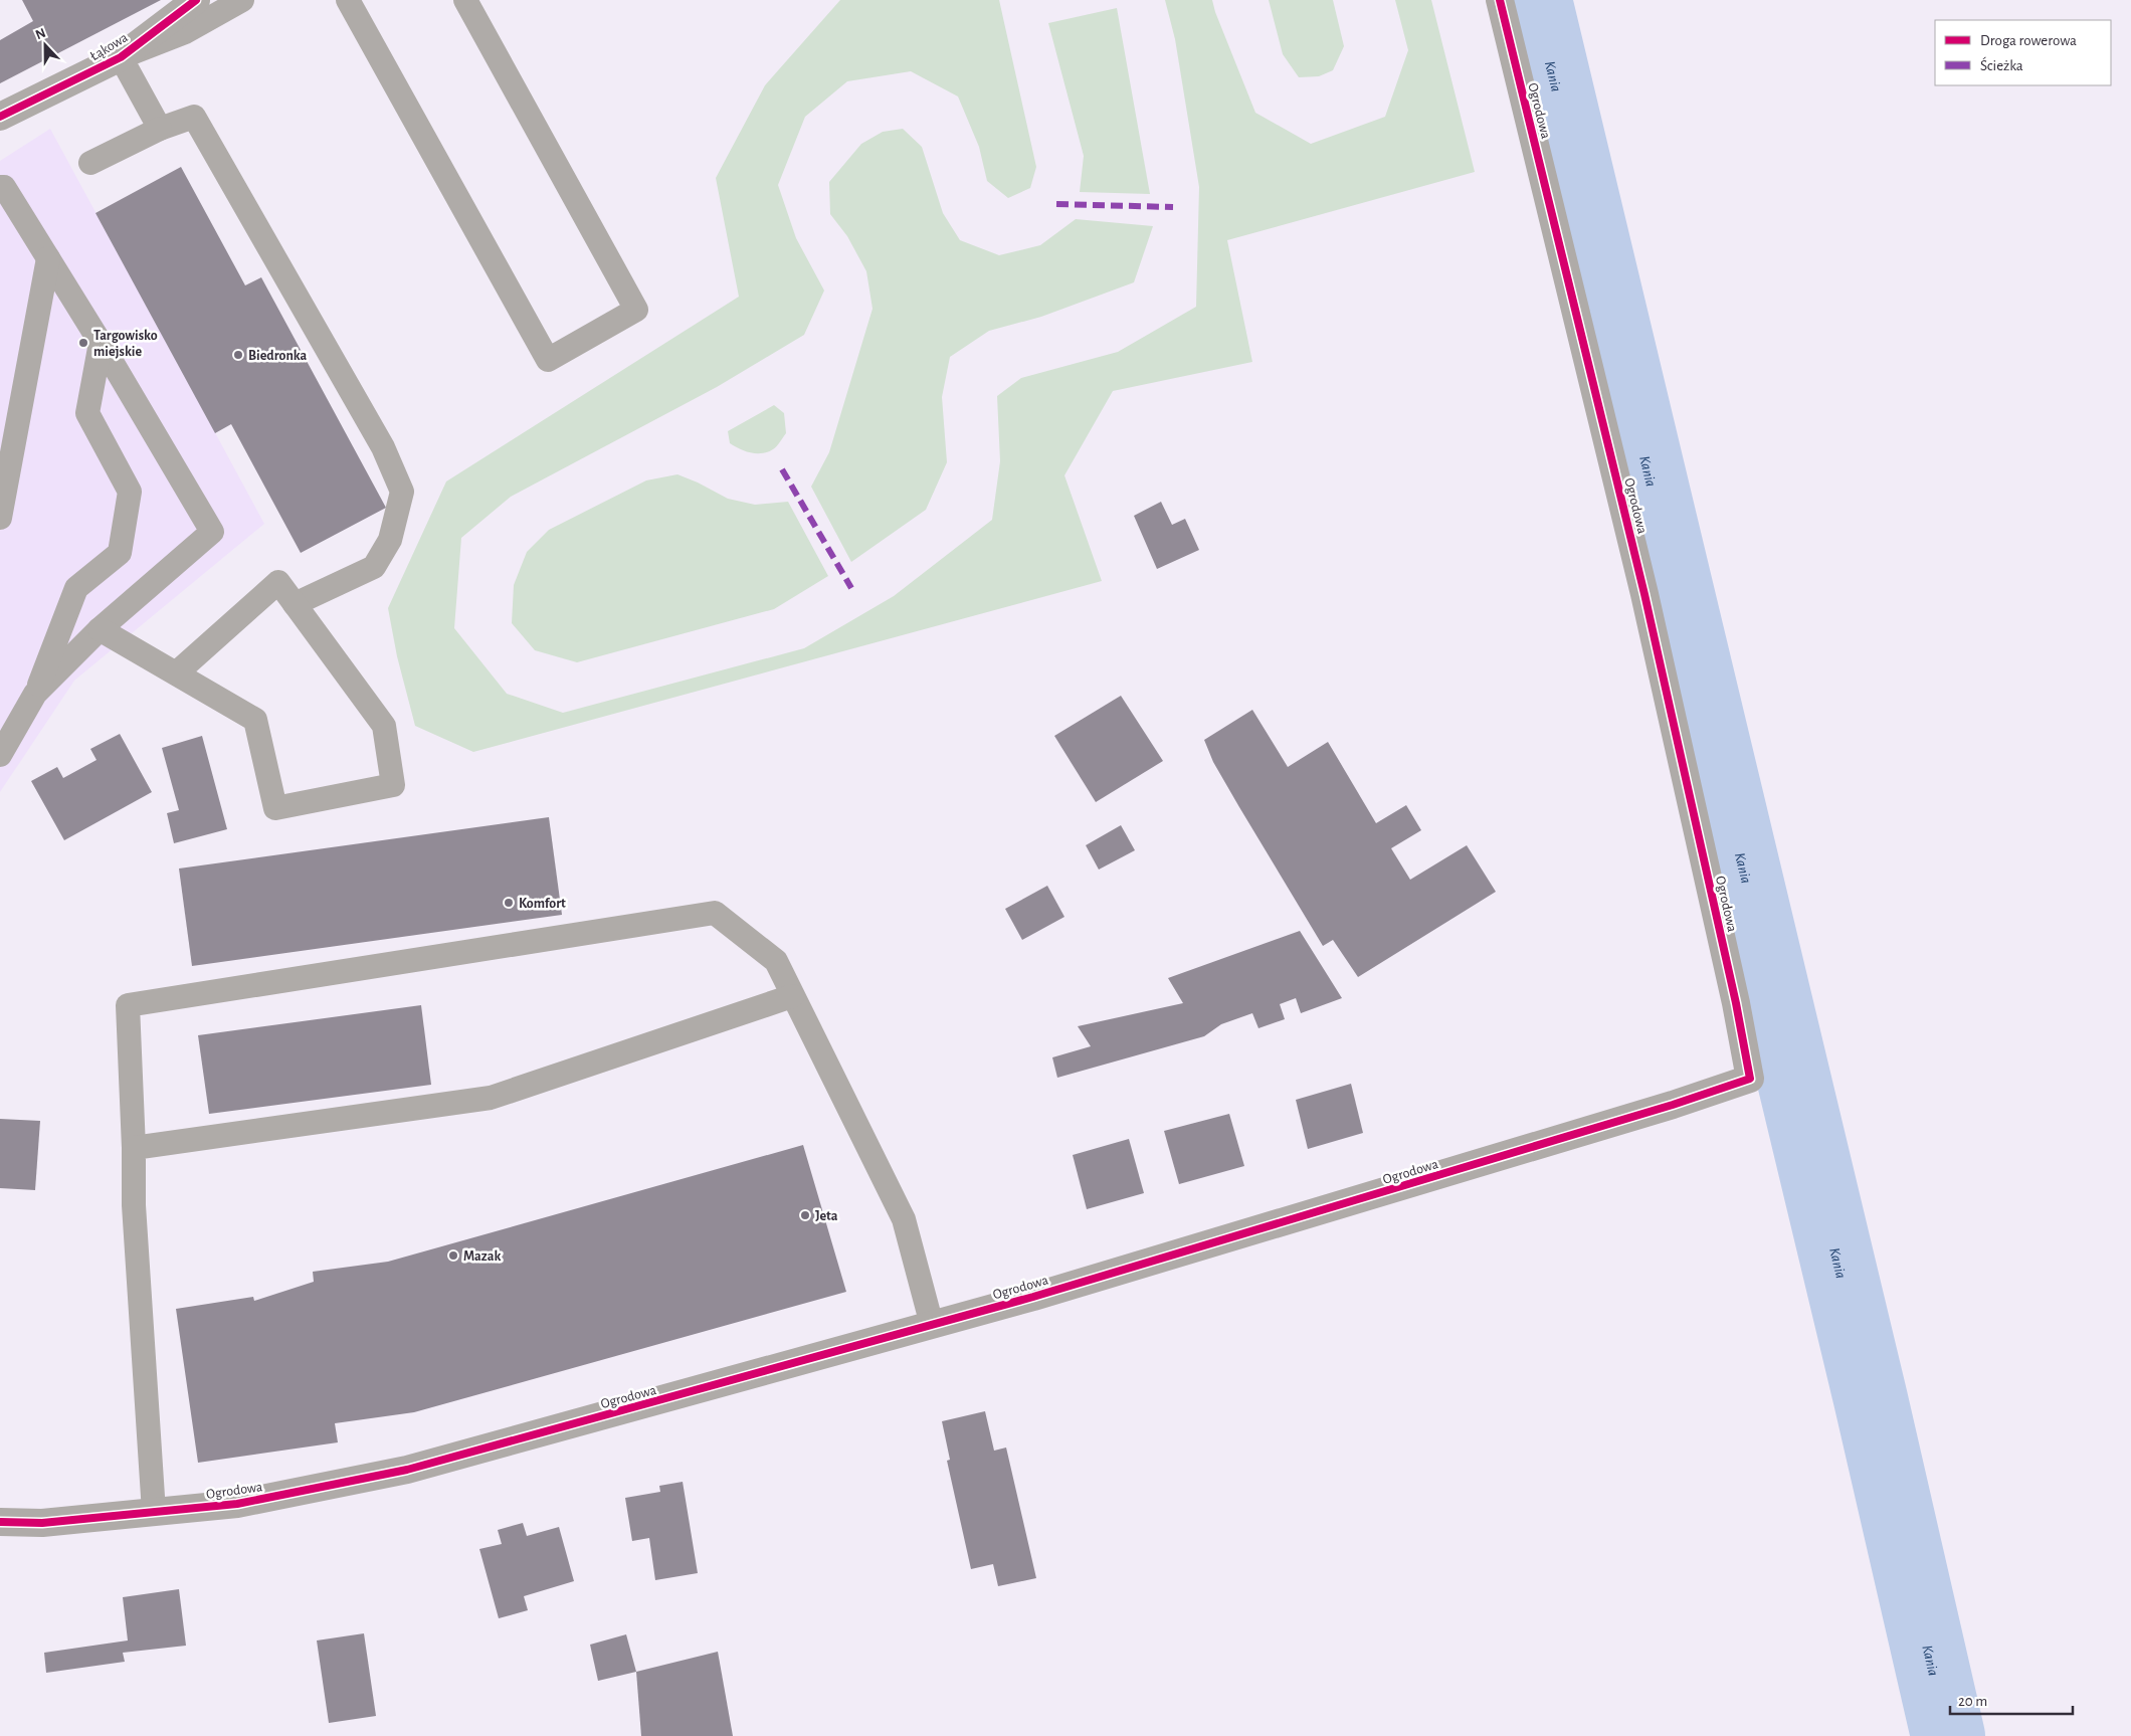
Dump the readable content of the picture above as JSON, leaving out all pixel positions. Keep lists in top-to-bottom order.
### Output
{
  "streets": {
    "street": ["Łąkowa", "Ogrodowa"]
  },
  "water": ["Kania"],
  "places": [
    "Targowisko miejskie",
    "Biedronka",
    "Komfort",
    "Jeta",
    "Mazak"
  ],
  "legend": ["Droga rowerowa", "Ścieżka"],
  "scale_bar": "20 m",
  "north": "top"
}
